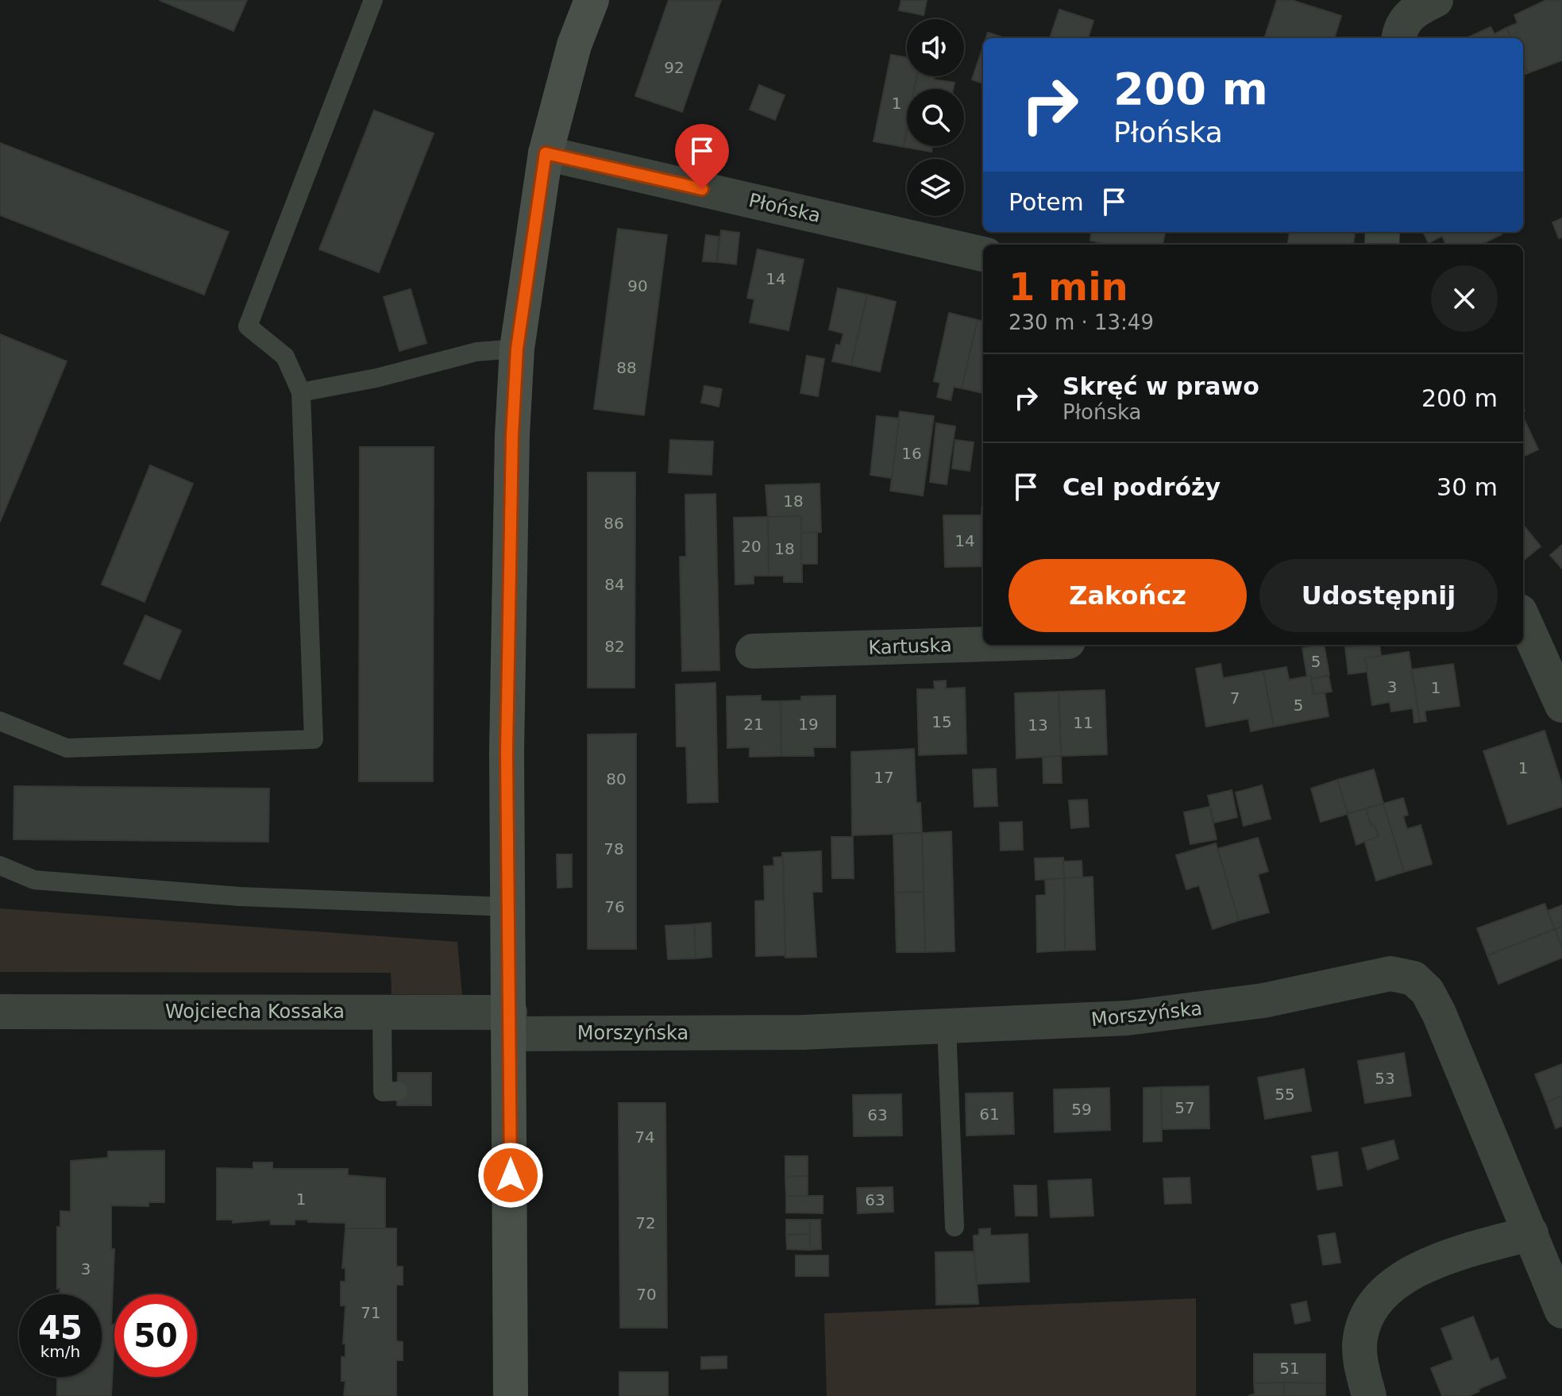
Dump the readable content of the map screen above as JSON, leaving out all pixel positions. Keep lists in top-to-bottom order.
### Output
{
  "streets": {
    "street": [
      "Płońska",
      "Kartuska",
      "Wojciecha Kossaka",
      "Morszyńska"
    ]
  },
  "crossings": [
    ["Wojciecha Kossaka", "Morszyńska"]
  ],
  "house_numbers": [
    "92",
    "1",
    "14",
    "90",
    "88",
    "16",
    "18",
    "86",
    "14",
    "20",
    "18",
    "84",
    "82",
    "5",
    "3",
    "1",
    "7",
    "5",
    "15",
    "11",
    "21",
    "19",
    "13",
    "1",
    "17",
    "80",
    "78",
    "76",
    "53",
    "55",
    "57",
    "59",
    "61",
    "63",
    "74",
    "1",
    "63",
    "72",
    "3",
    "70",
    "71",
    "51"
  ],
  "page": {
    "turn": ["200 m", "Płońska"],
    "then": "Potem",
    "heading": ["1 min", "230 m · 13:49"],
    "list": [
      {
        "name": "Skręć w prawo",
        "note": "Płońska",
        "value": "200 m"
      },
      {
        "name": "Cel podróży",
        "value": "30 m"
      }
    ],
    "buttons": ["Zakończ", "Udostępnij"],
    "speed": "45 km/h",
    "limit": "50"
  }
}
